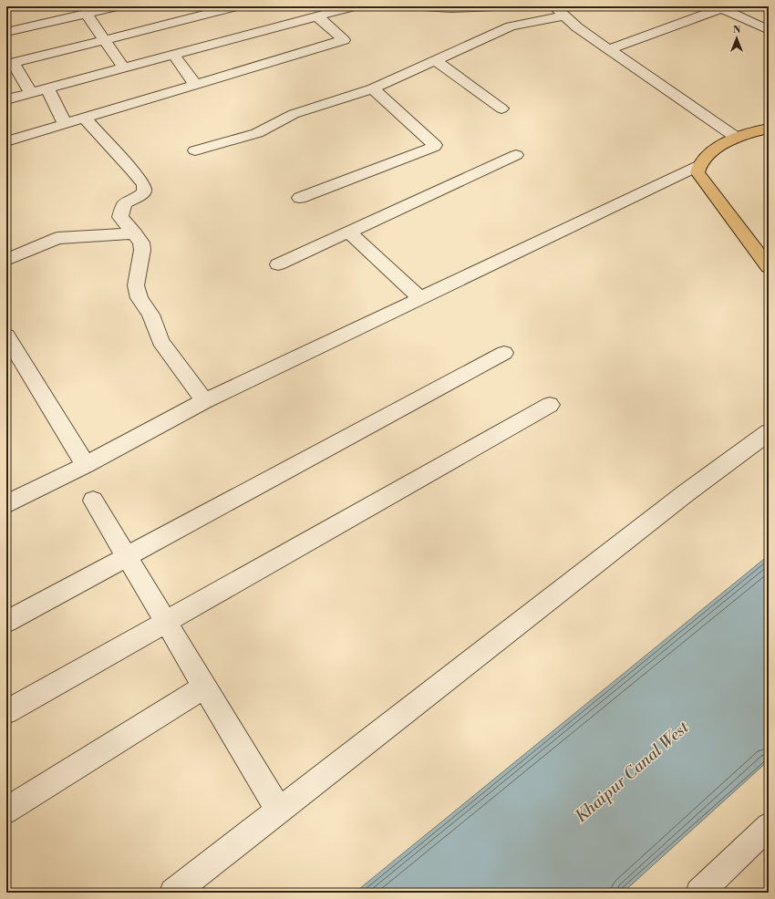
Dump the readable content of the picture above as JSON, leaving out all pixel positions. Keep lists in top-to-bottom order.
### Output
{
  "water": ["Khaipur Canal West"],
  "north": "top"
}
